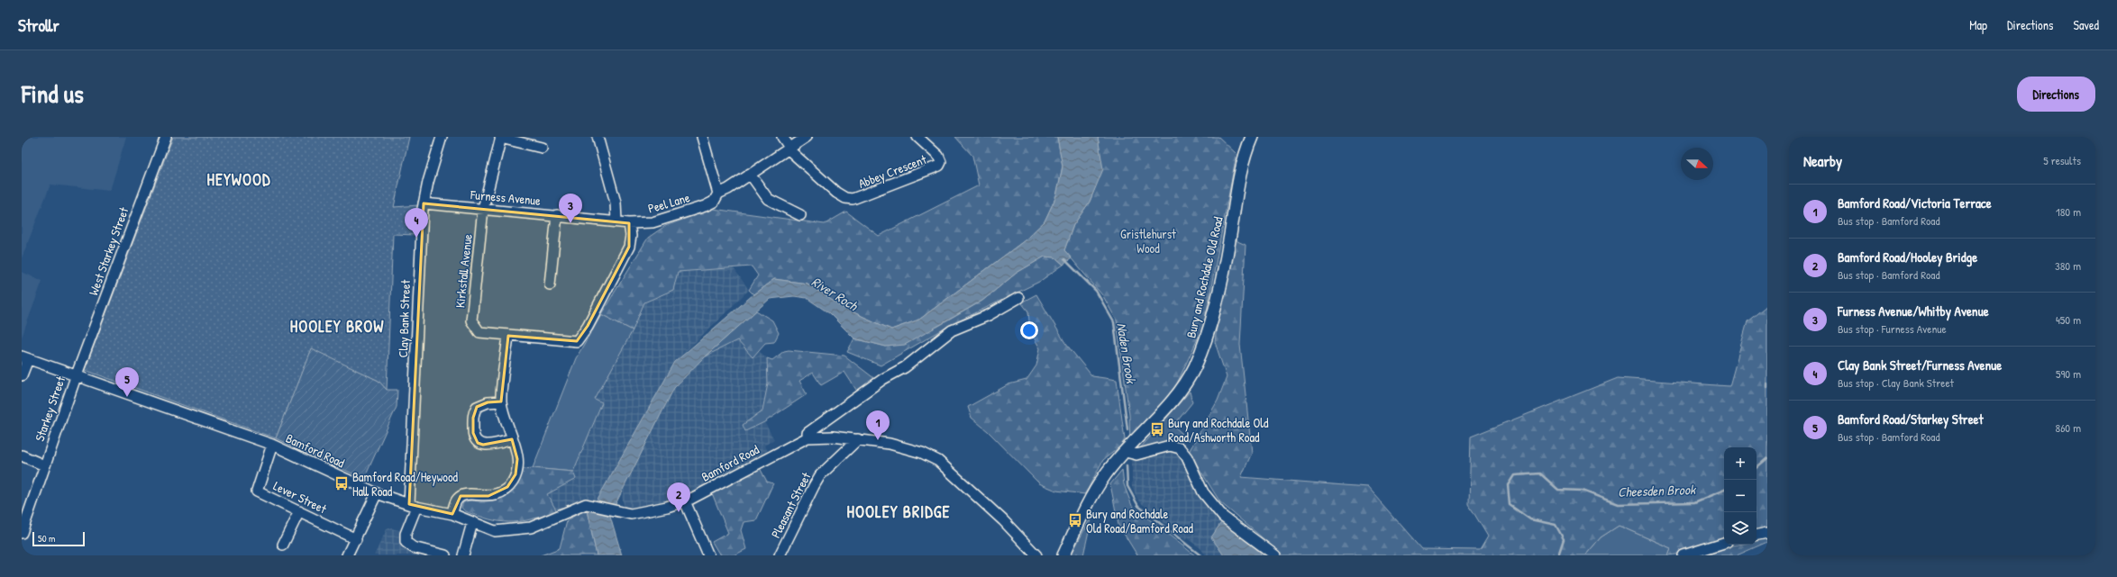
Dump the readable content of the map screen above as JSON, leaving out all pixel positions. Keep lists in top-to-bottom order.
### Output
{
  "streets": {
    "main road": ["Bury and Rochdale Old Road"],
    "street": [
      "Abbey Crescent",
      "Furness Avenue",
      "Peel Lane",
      "West Starkey Street",
      "Kirkstall Avenue",
      "Clay Bank Street",
      "Starkey Street",
      "Bamford Road",
      "Lever Street",
      "Pleasant Street"
    ]
  },
  "crossings": [
    ["Abbey Crescent", "Peel Lane"],
    ["Furness Avenue", "Peel Lane"],
    ["Furness Avenue", "Kirkstall Avenue"],
    ["Furness Avenue", "Clay Bank Street"],
    ["Peel Lane", "Kirkstall Avenue"],
    ["West Starkey Street", "Starkey Street"],
    ["West Starkey Street", "Bamford Road"],
    ["Clay Bank Street", "Bamford Road"],
    ["Starkey Street", "Bamford Road"],
    ["Bamford Road", "Lever Street"],
    ["Bamford Road", "Pleasant Street"]
  ],
  "districts": ["HEYWOOD", "HOOLEY BROW", "HOOLEY BRIDGE"],
  "water": ["River Roch", "Naden Brook", "Cheesden Brook"],
  "parks": ["Gristlehurst Wood"],
  "places": {
    "bus stop": ["Bury and Rochdale Old Road/Ashworth Road", "Bamford Road/Heywood Hall Road", "Bury and Rochdale Old Road/Bamford Road"]
  },
  "scale_bar": "50 m",
  "north": "right",
  "page": {
    "header": "Strollr",
    "nav": ["Map", "Directions", "Saved"],
    "title": "Find us",
    "buttons": "Directions",
    "heading": ["Nearby", "5 results"],
    "list": [
      {
        "mark": "1",
        "name": "Bamford Road/Victoria Terrace",
        "note": "Bus stop · Bamford Road",
        "value": "180 m"
      },
      {
        "mark": "2",
        "name": "Bamford Road/Hooley Bridge",
        "note": "Bus stop · Bamford Road",
        "value": "380 m"
      },
      {
        "mark": "3",
        "name": "Furness Avenue/Whitby Avenue",
        "note": "Bus stop · Furness Avenue",
        "value": "450 m"
      },
      {
        "mark": "4",
        "name": "Clay Bank Street/Furness Avenue",
        "note": "Bus stop · Clay Bank Street",
        "value": "590 m"
      },
      {
        "mark": "5",
        "name": "Bamford Road/Starkey Street",
        "note": "Bus stop · Bamford Road",
        "value": "860 m"
      }
    ],
    "pins": [
      "3",
      "4",
      "5",
      "1",
      "2"
    ],
    "map_buttons": ["+", "−"],
    "scale": "50 m"
  }
}
